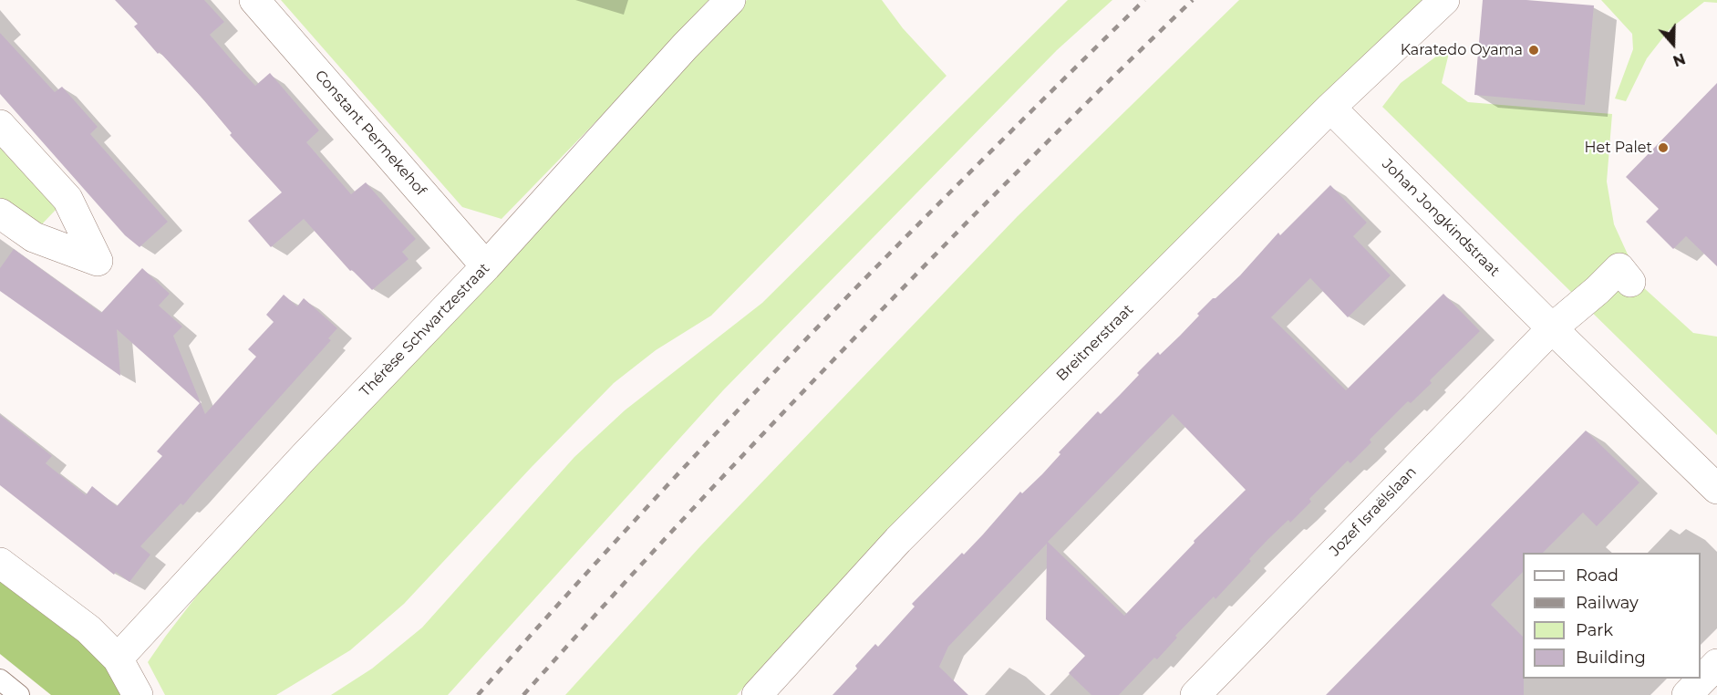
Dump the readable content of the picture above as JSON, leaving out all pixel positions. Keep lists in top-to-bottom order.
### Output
{
  "streets": {
    "street": [
      "Constant Permekehof",
      "Johan Jongkindstraat",
      "Thérèse Schwartzestraat",
      "Breitnerstraat",
      "Jozef Israëlslaan"
    ]
  },
  "crossings": [
    ["Constant Permekehof", "Thérèse Schwartzestraat"],
    ["Johan Jongkindstraat", "Breitnerstraat"],
    ["Johan Jongkindstraat", "Jozef Israëlslaan"]
  ],
  "places": ["Karatedo Oyama", "Het Palet"],
  "legend": [
    "Road",
    "Railway",
    "Park",
    "Building"
  ],
  "north": "bottom"
}
